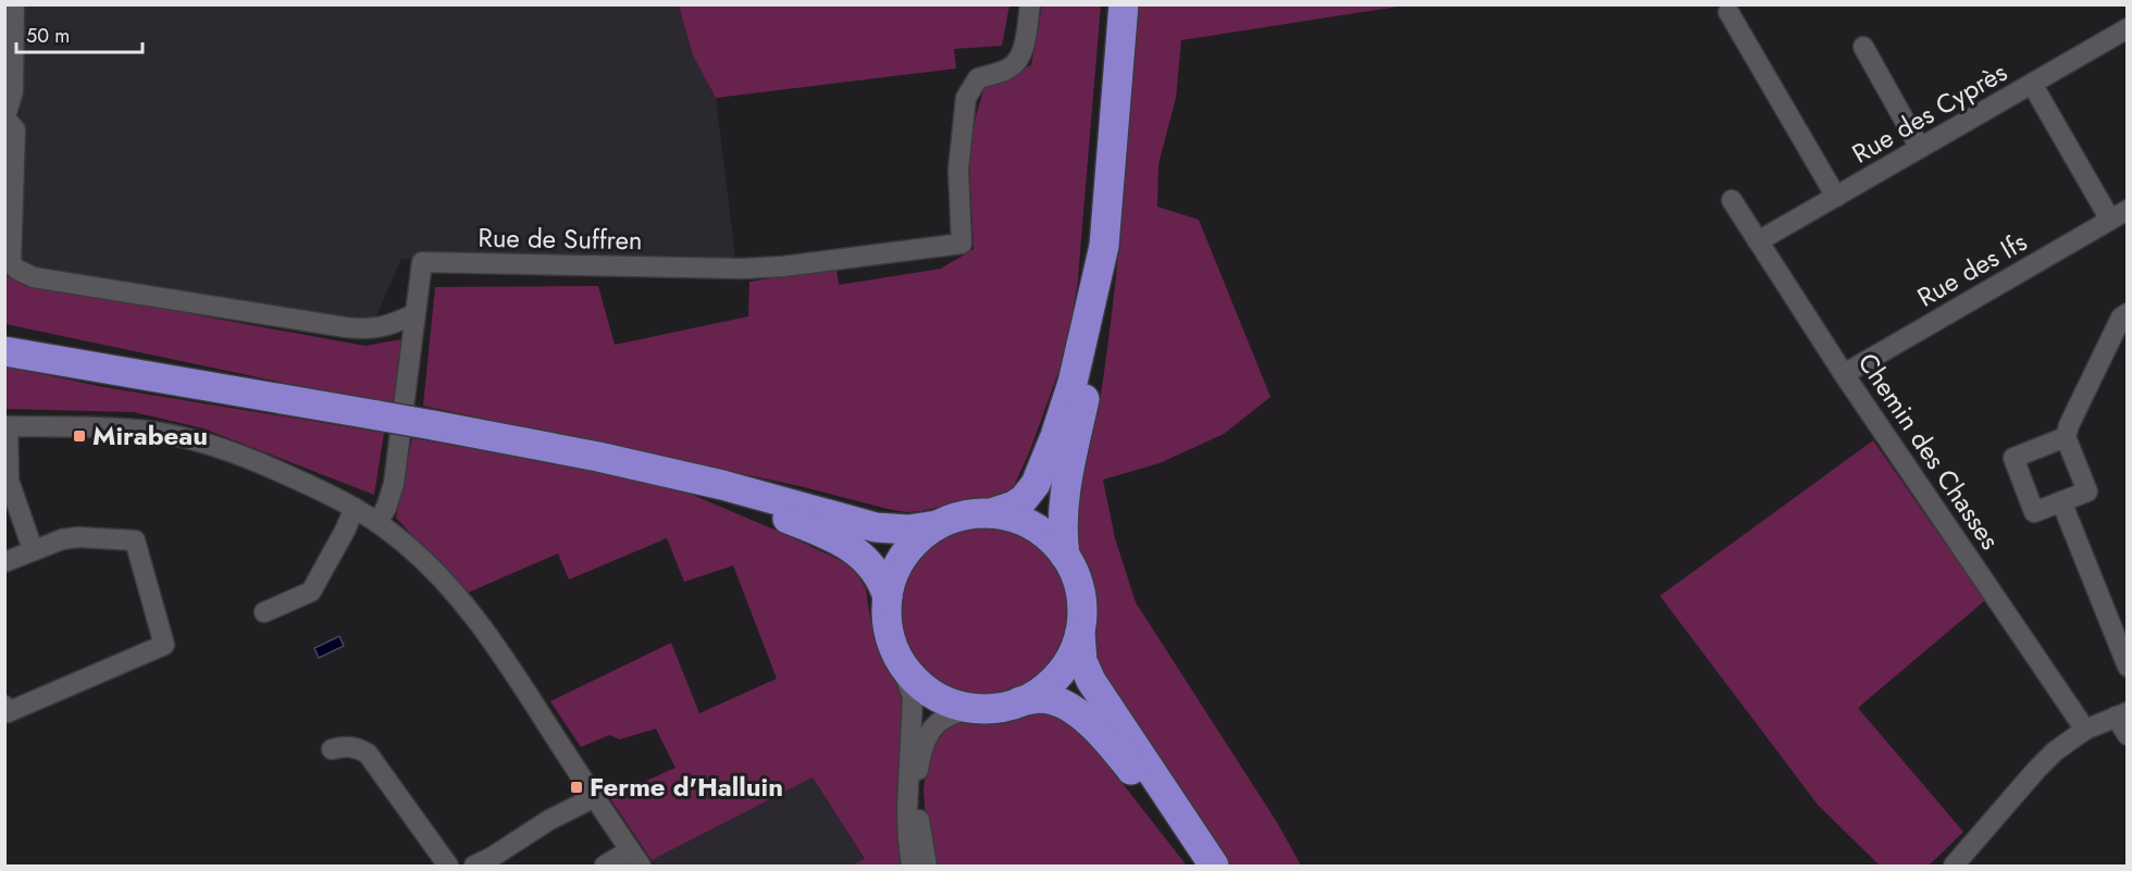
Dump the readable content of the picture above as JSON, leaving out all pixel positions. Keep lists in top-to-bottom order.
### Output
{
  "streets": {
    "street": [
      "Rue des Cyprès",
      "Rue de Suffren",
      "Rue des Ifs",
      "Chemin des Chasses"
    ]
  },
  "crossings": [
    ["Rue des Cyprès", "Chemin des Chasses"],
    ["Rue des Ifs", "Chemin des Chasses"]
  ],
  "places": {
    "transit": ["Mirabeau", "Ferme d'Halluin"]
  },
  "scale_bar": "50 m"
}
